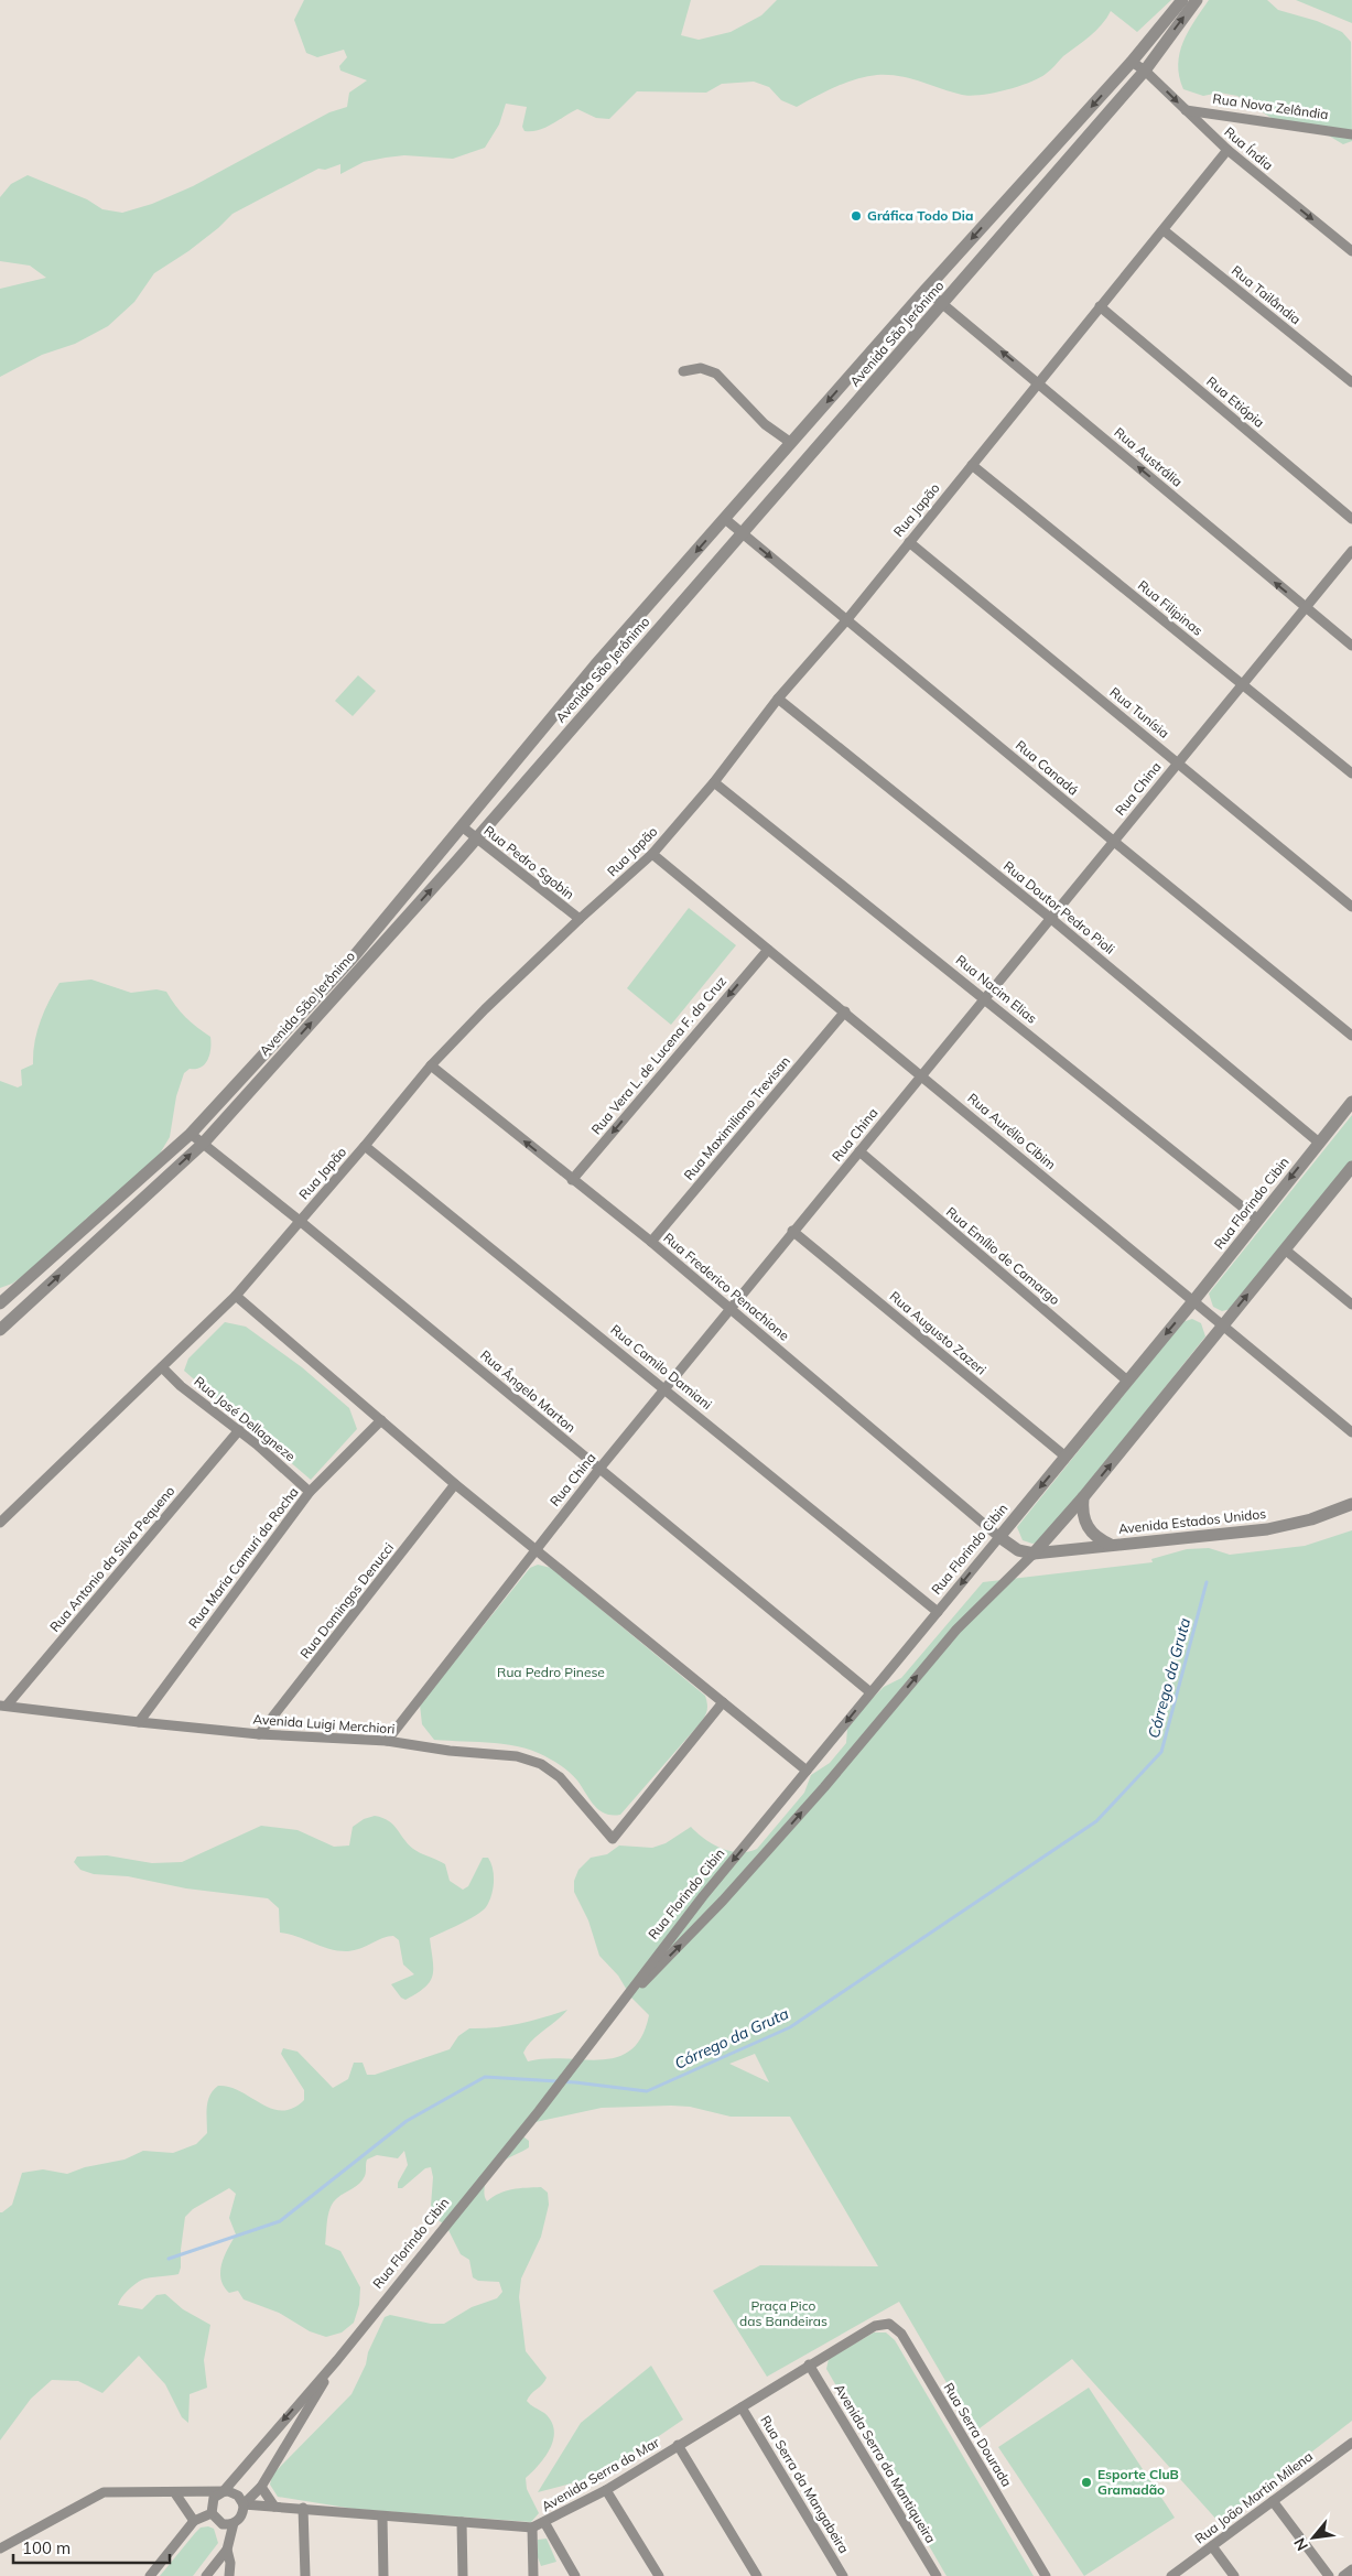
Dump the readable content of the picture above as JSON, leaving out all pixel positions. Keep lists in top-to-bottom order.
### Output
{
  "streets": {
    "street": [
      "Rua Nova Zelândia",
      "Rua Índia",
      "Rua Tailândia",
      "Avenida São Jerônimo",
      "Rua Etiópia",
      "Rua Austrália",
      "Rua Japão",
      "Rua Filipinas",
      "Rua Tunísia",
      "Rua Canadá",
      "Rua China",
      "Rua Pedro Sgobin",
      "Rua Doutor Pedro Pioli",
      "Rua Nacim Elias",
      "Rua Vera L. de Lucena F. da Cruz",
      "Rua Maximiliano Trevisan",
      "Rua Aurélio Cibim",
      "Rua Florindo Cibin",
      "Rua Emílio de Camargo",
      "Rua Frederico Penachione",
      "Rua Augusto Zazeri",
      "Rua Camilo Damiani",
      "Rua Ângelo Marton",
      "Rua José Dellagneze",
      "Avenida Estados Unidos",
      "Rua Maria Camuri da Rocha",
      "Rua Antonio da Silva Pequeno",
      "Rua Domingos Denucci",
      "Avenida Luigi Merchiori",
      "Rua Serra Dourada",
      "Avenida Serra da Mantiqueira",
      "Avenida Serra do Mar",
      "Rua Serra da Mangabeira",
      "Rua João Martin Milena"
    ]
  },
  "crossings": [
    ["Rua Nova Zelândia", "Rua Índia"],
    ["Rua Índia", "Avenida São Jerônimo"],
    ["Rua Índia", "Rua Japão"],
    ["Rua Tailândia", "Rua Japão"],
    ["Avenida São Jerônimo", "Rua Austrália"],
    ["Avenida São Jerônimo", "Rua Canadá"],
    ["Avenida São Jerônimo", "Rua Pedro Sgobin"],
    ["Avenida São Jerônimo", "Rua Ângelo Marton"],
    ["Rua Etiópia", "Rua Japão"],
    ["Rua Austrália", "Rua Japão"],
    ["Rua Austrália", "Rua China"],
    ["Rua Japão", "Rua Filipinas"],
    ["Rua Japão", "Rua Tunísia"],
    ["Rua Japão", "Rua Canadá"],
    ["Rua Japão", "Rua Pedro Sgobin"],
    ["Rua Japão", "Rua Doutor Pedro Pioli"],
    ["Rua Japão", "Rua Nacim Elias"],
    ["Rua Japão", "Rua Aurélio Cibim"],
    ["Rua Japão", "Rua Frederico Penachione"],
    ["Rua Japão", "Rua Camilo Damiani"],
    ["Rua Japão", "Rua Ângelo Marton"],
    ["Rua Japão", "Rua José Dellagneze"],
    ["Rua Filipinas", "Rua China"],
    ["Rua Tunísia", "Rua China"],
    ["Rua Canadá", "Rua China"],
    ["Rua China", "Rua Doutor Pedro Pioli"],
    ["Rua China", "Rua Nacim Elias"],
    ["Rua China", "Rua Aurélio Cibim"],
    ["Rua China", "Rua Emílio de Camargo"],
    ["Rua China", "Rua Frederico Penachione"],
    ["Rua China", "Rua Augusto Zazeri"],
    ["Rua China", "Rua Camilo Damiani"],
    ["Rua China", "Rua Ângelo Marton"],
    ["Rua China", "Avenida Luigi Merchiori"],
    ["Rua Doutor Pedro Pioli", "Rua Florindo Cibin"],
    ["Rua Nacim Elias", "Rua Florindo Cibin"],
    ["Rua Vera L. de Lucena F. da Cruz", "Rua Aurélio Cibim"],
    ["Rua Vera L. de Lucena F. da Cruz", "Rua Frederico Penachione"],
    ["Rua Maximiliano Trevisan", "Rua Aurélio Cibim"],
    ["Rua Maximiliano Trevisan", "Rua Frederico Penachione"],
    ["Rua Aurélio Cibim", "Rua Florindo Cibin"],
    ["Rua Florindo Cibin", "Rua Emílio de Camargo"],
    ["Rua Florindo Cibin", "Rua Frederico Penachione"],
    ["Rua Florindo Cibin", "Rua Augusto Zazeri"],
    ["Rua Florindo Cibin", "Rua Camilo Damiani"],
    ["Rua Florindo Cibin", "Rua Ângelo Marton"],
    ["Rua Florindo Cibin", "Avenida Estados Unidos"],
    ["Rua Florindo Cibin", "Avenida Serra do Mar"],
    ["Rua José Dellagneze", "Rua Maria Camuri da Rocha"],
    ["Rua José Dellagneze", "Rua Antonio da Silva Pequeno"],
    ["Rua Maria Camuri da Rocha", "Avenida Luigi Merchiori"],
    ["Rua Antonio da Silva Pequeno", "Avenida Luigi Merchiori"],
    ["Rua Domingos Denucci", "Avenida Luigi Merchiori"],
    ["Rua Serra Dourada", "Avenida Serra do Mar"],
    ["Avenida Serra da Mantiqueira", "Avenida Serra do Mar"],
    ["Avenida Serra do Mar", "Rua Serra da Mangabeira"]
  ],
  "one_way": ["Rua Índia", "Rua Austrália", "Rua Vera L. de Lucena F. da Cruz"],
  "water": ["Córrego da Gruta"],
  "parks": ["Rua Pedro Pinese", "Praça Pico das Bandeiras"],
  "places": ["Gráfica Todo Dia", "Esporte CluB Gramadão"],
  "scale_bar": "100 m",
  "north": "bottom left"
}
